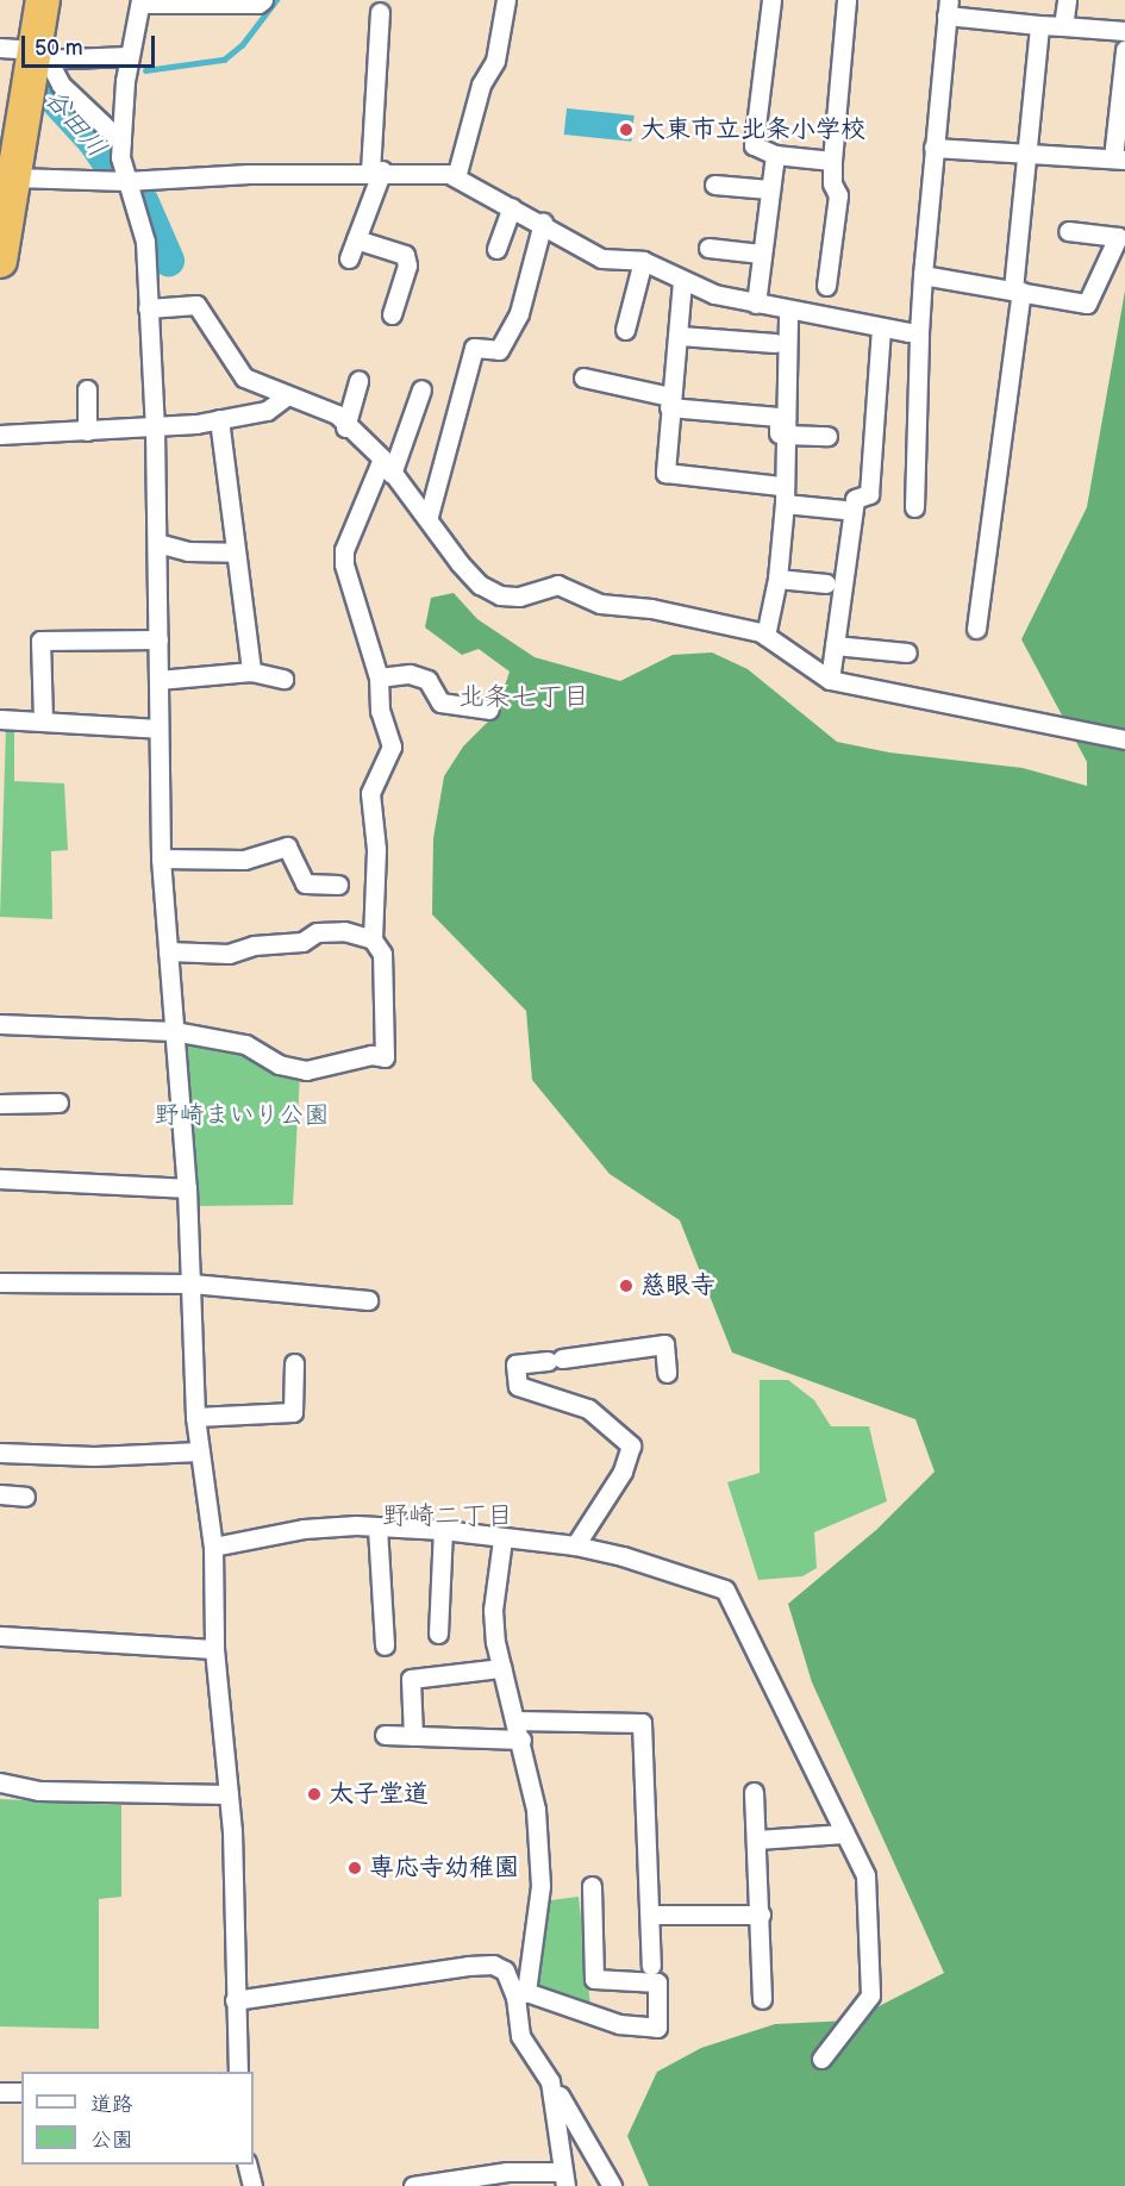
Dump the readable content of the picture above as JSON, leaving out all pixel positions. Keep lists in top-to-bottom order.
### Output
{
  "districts": ["北条七丁目", "野崎二丁目"],
  "water": ["谷田川"],
  "parks": ["野崎まいり公園"],
  "places": [
    "大東市立北条小学校",
    "慈眼寺",
    "太子堂道",
    "専応寺幼稚園"
  ],
  "legend": ["道路", "公園"],
  "scale_bar": "50 m"
}
